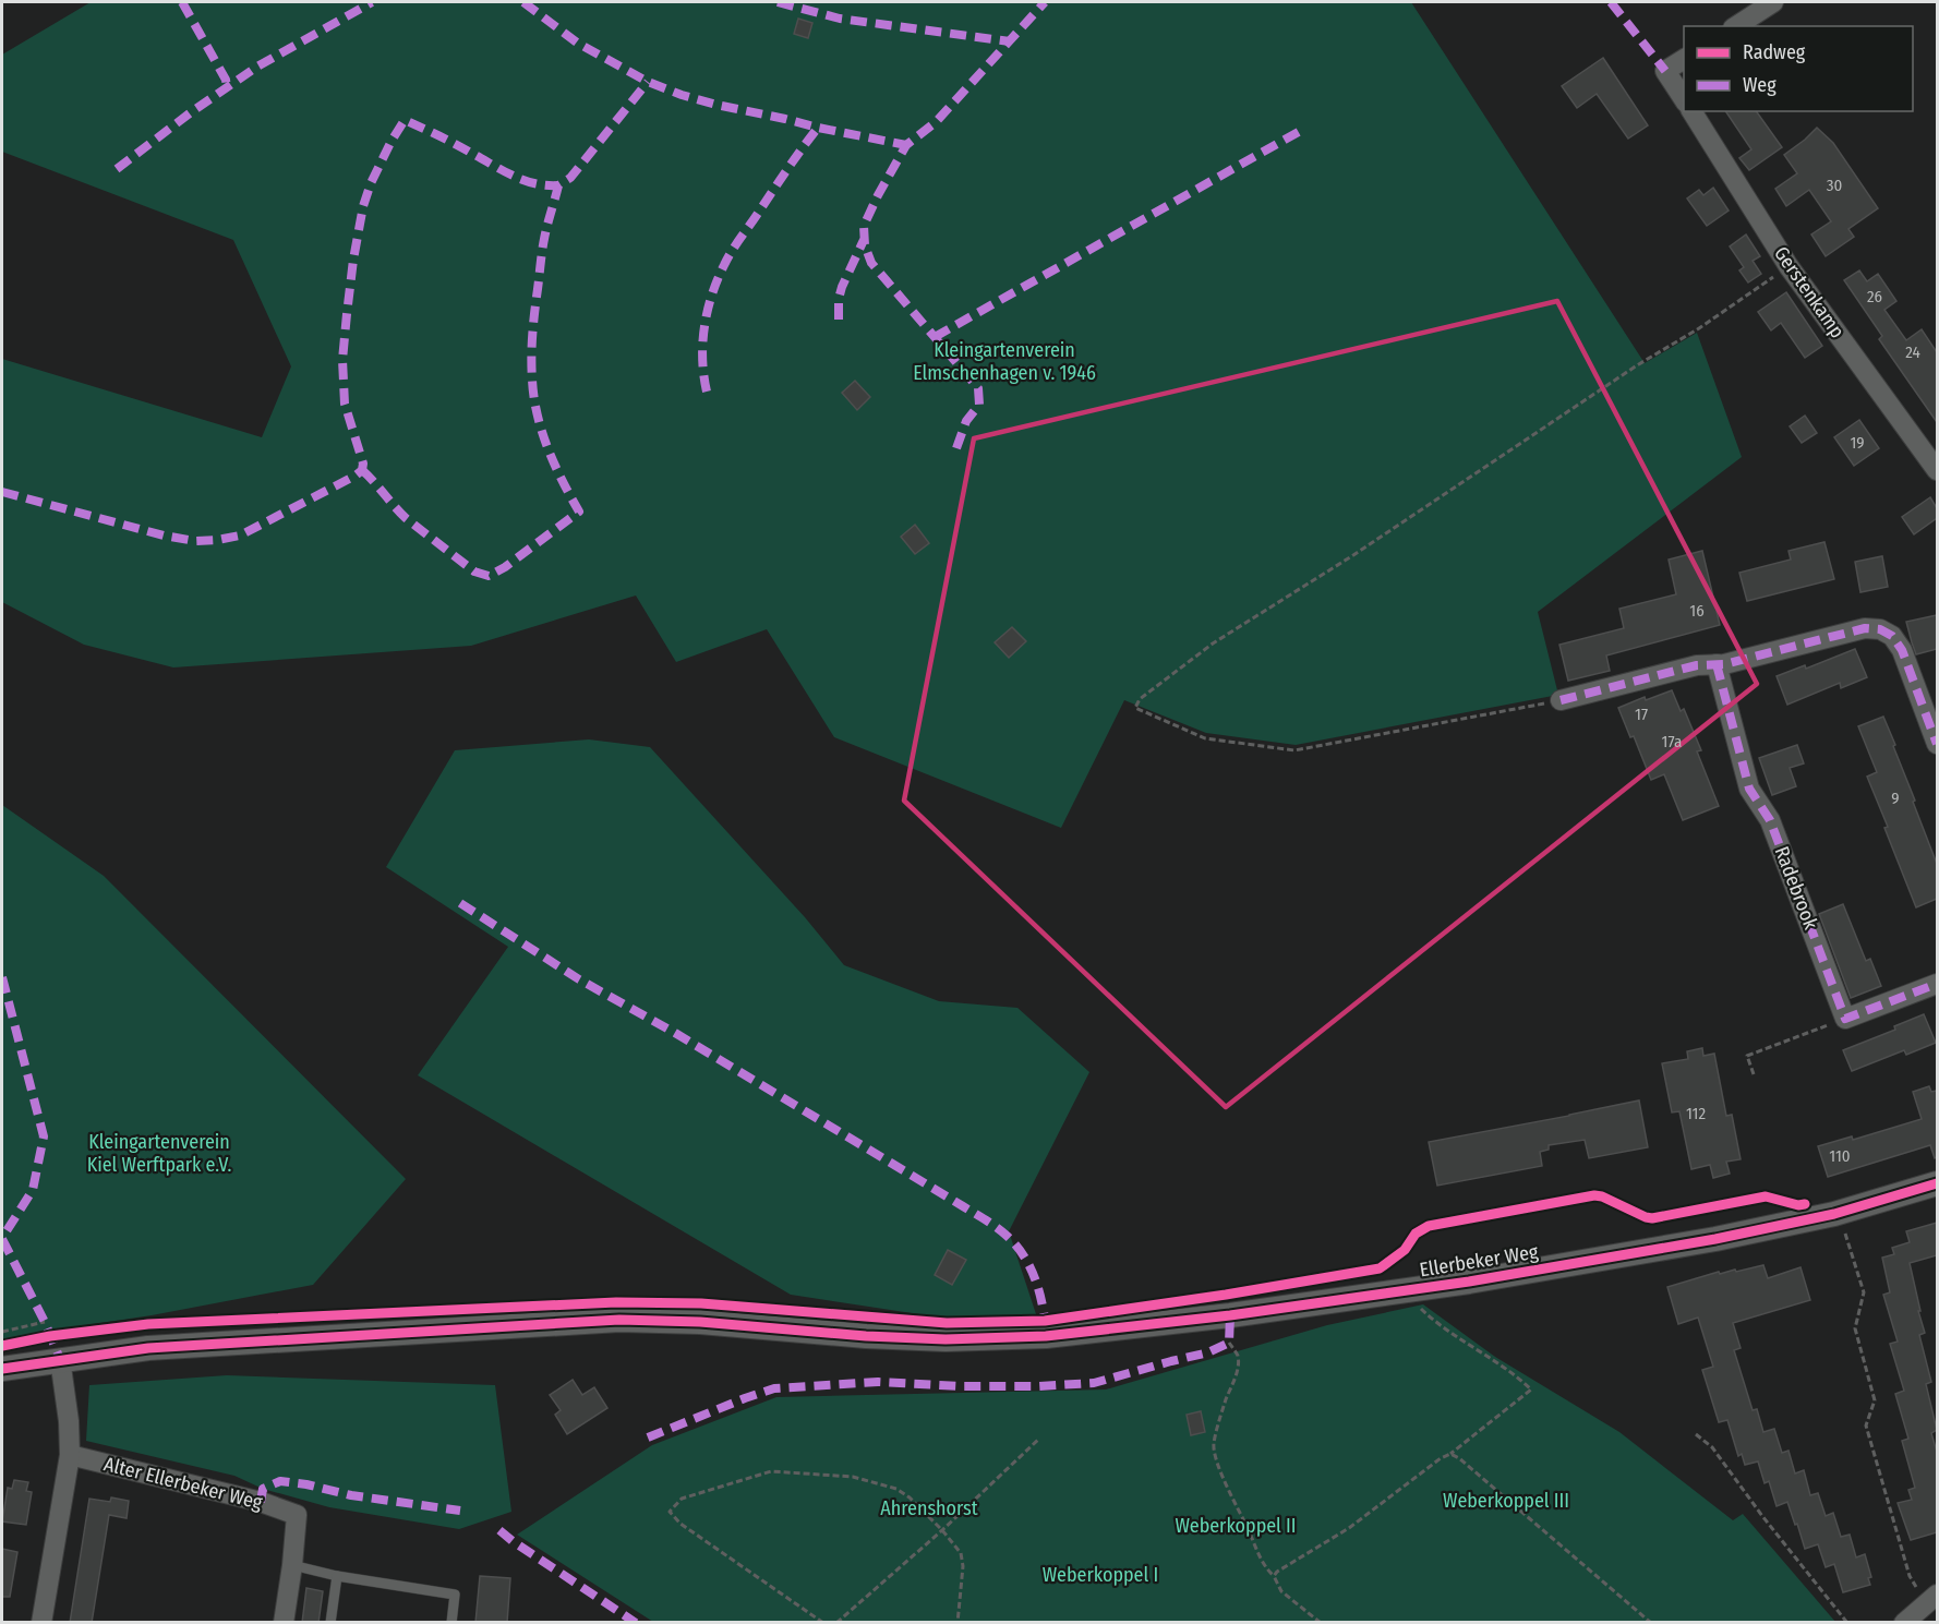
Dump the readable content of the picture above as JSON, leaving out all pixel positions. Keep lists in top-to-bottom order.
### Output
{
  "streets": {
    "street": [
      "Gerstenkamp",
      "Radebrook",
      "Ellerbeker Weg",
      "Alter Ellerbeker Weg"
    ]
  },
  "parks": [
    "Kleingartenverein Elmschenhagen v. 1946",
    "Kleingartenverein Kiel Werftpark e.V.",
    "Weberkoppel III",
    "Ahrenshorst",
    "Weberkoppel II",
    "Weberkoppel I"
  ],
  "house_numbers": [
    "30",
    "26",
    "24",
    "19",
    "16",
    "17",
    "17a",
    "9",
    "112",
    "110"
  ],
  "legend": ["Radweg", "Weg"]
}
